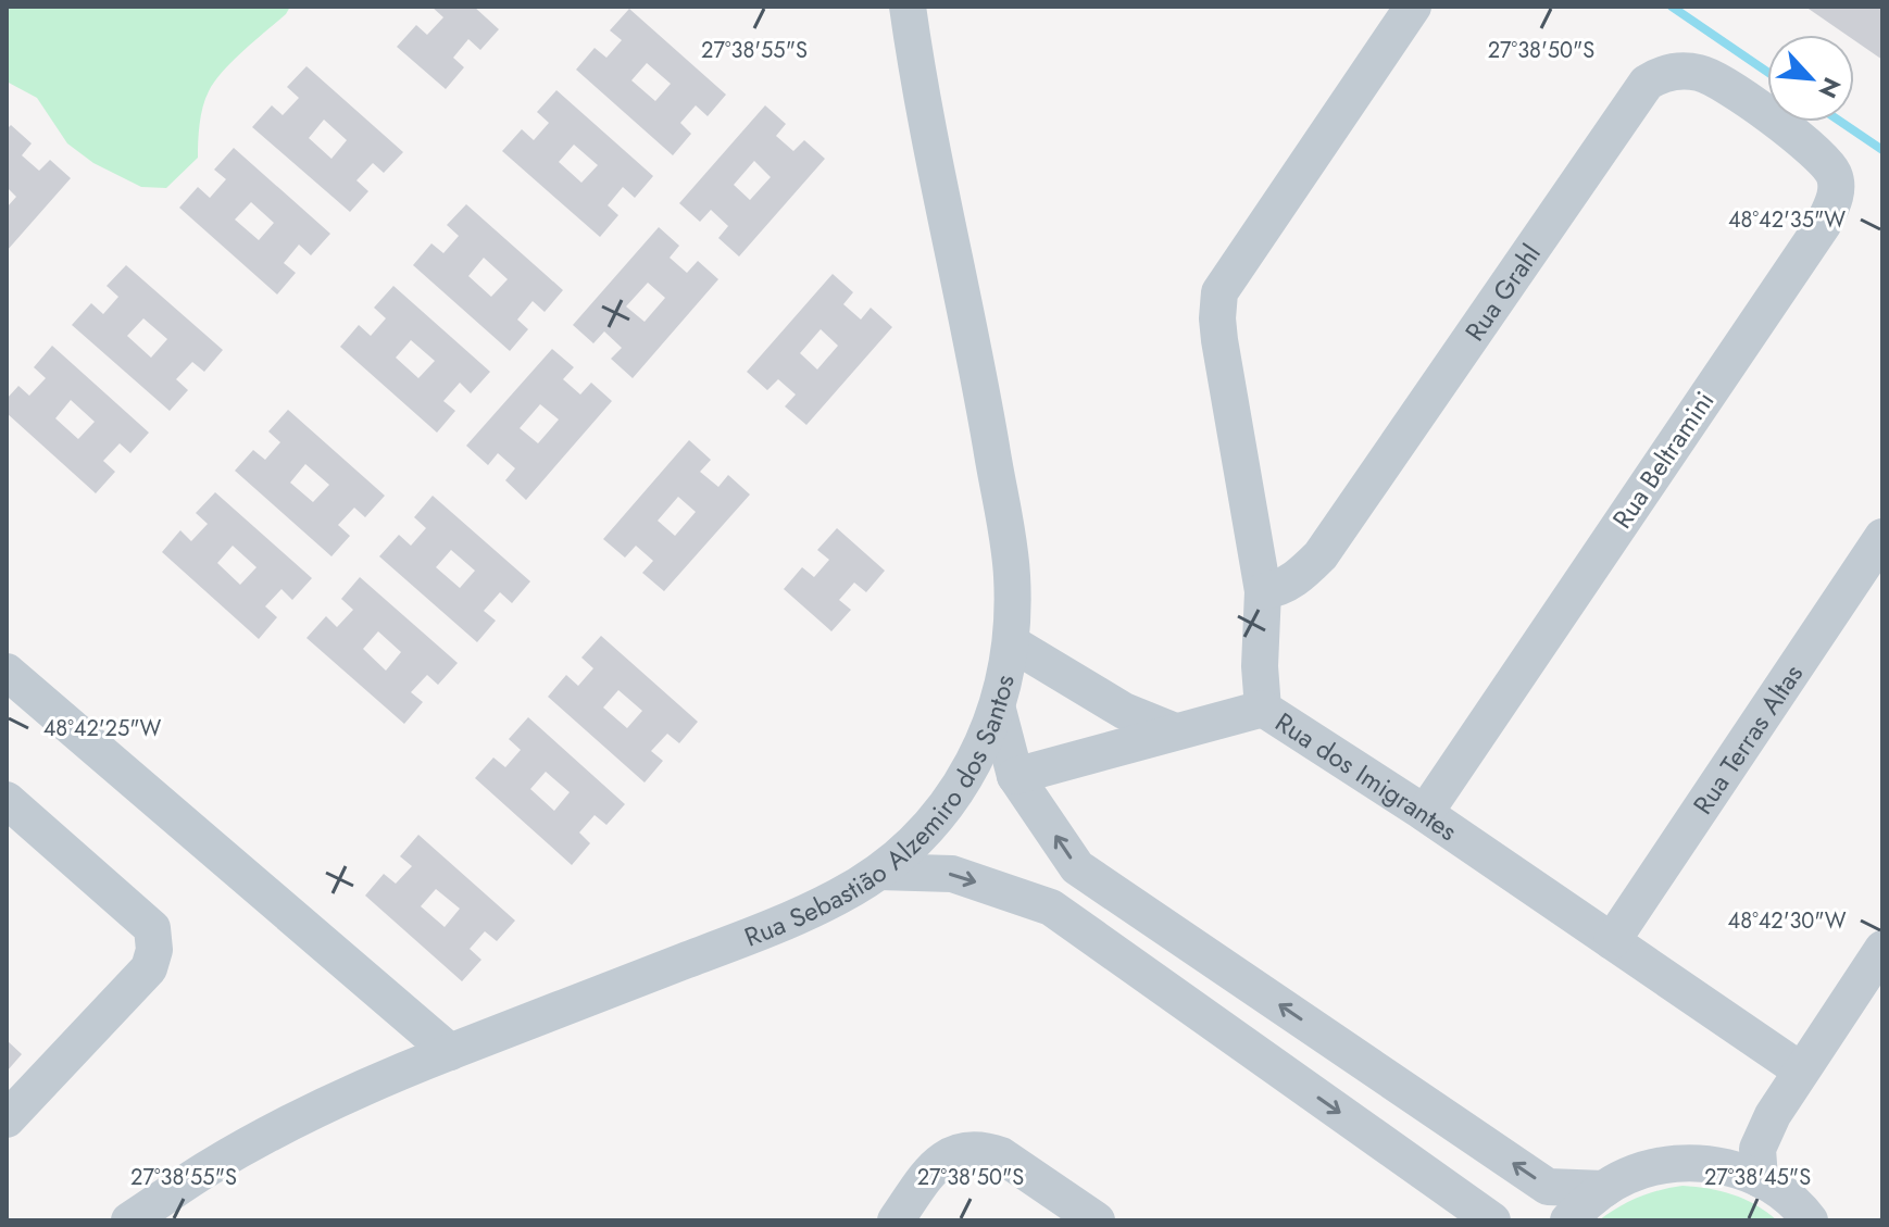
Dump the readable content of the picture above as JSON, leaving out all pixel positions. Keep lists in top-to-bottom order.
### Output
{
  "streets": {
    "street": [
      "Rua Grahl",
      "Rua Beltramini",
      "Rua Terras Altas",
      "Rua dos Imigrantes",
      "Rua Sebastião Alzemiro dos Santos"
    ]
  },
  "crossings": [
    ["Rua Grahl", "Rua dos Imigrantes"],
    ["Rua Beltramini", "Rua dos Imigrantes"],
    ["Rua Terras Altas", "Rua dos Imigrantes"]
  ],
  "north": "bottom right",
  "coordinates": [
    "27°38'55\"S",
    "27°38'50\"S",
    "48°42'35\"W",
    "48°42'25\"W",
    "48°42'30\"W",
    "27°38'45\"S"
  ]
}
